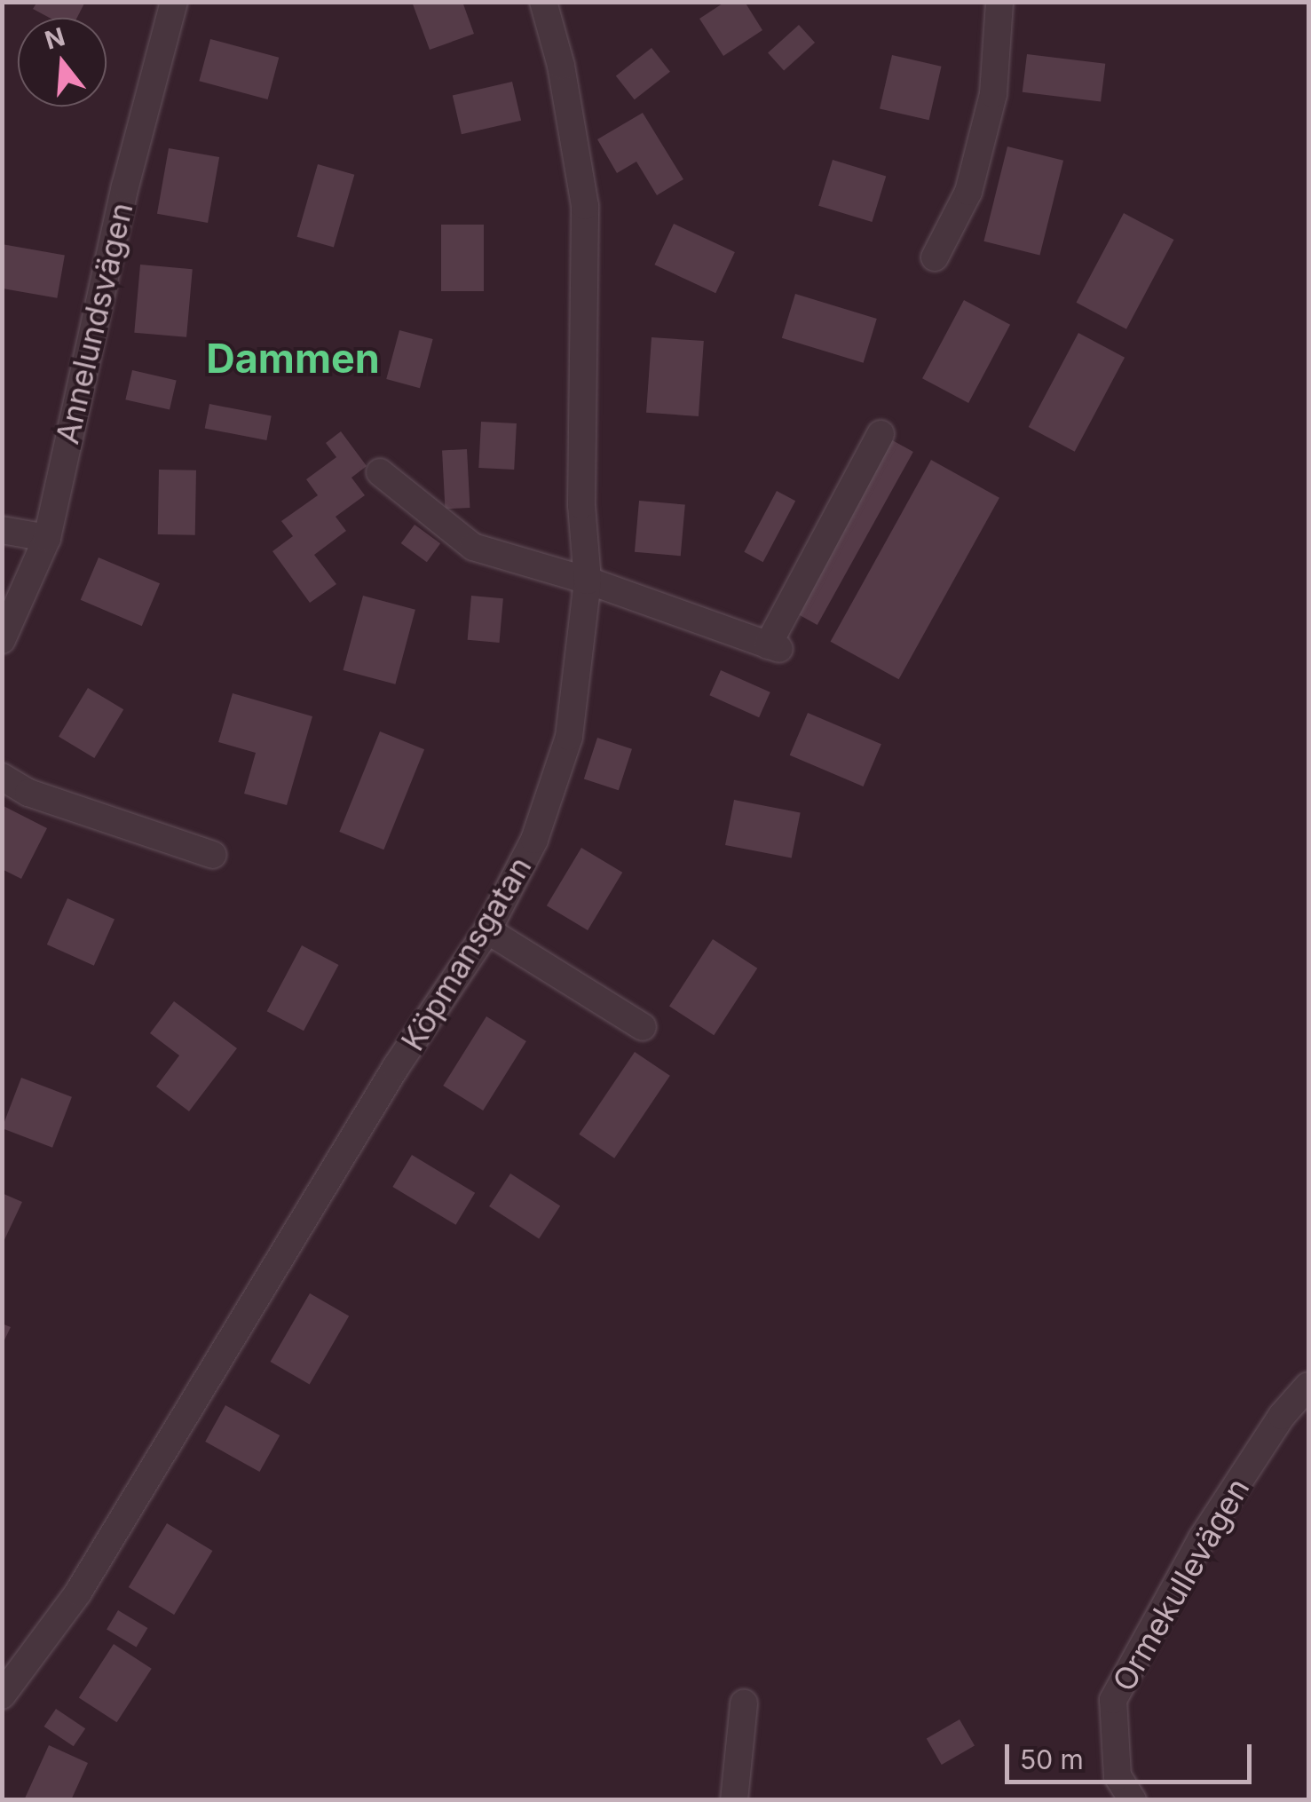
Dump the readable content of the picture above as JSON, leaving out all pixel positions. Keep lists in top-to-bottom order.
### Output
{
  "streets": {
    "street": ["Annelundsvägen", "Köpmansgatan", "Ormekullevägen"]
  },
  "districts": ["Dammen"],
  "scale_bar": "50 m",
  "north": "top"
}
